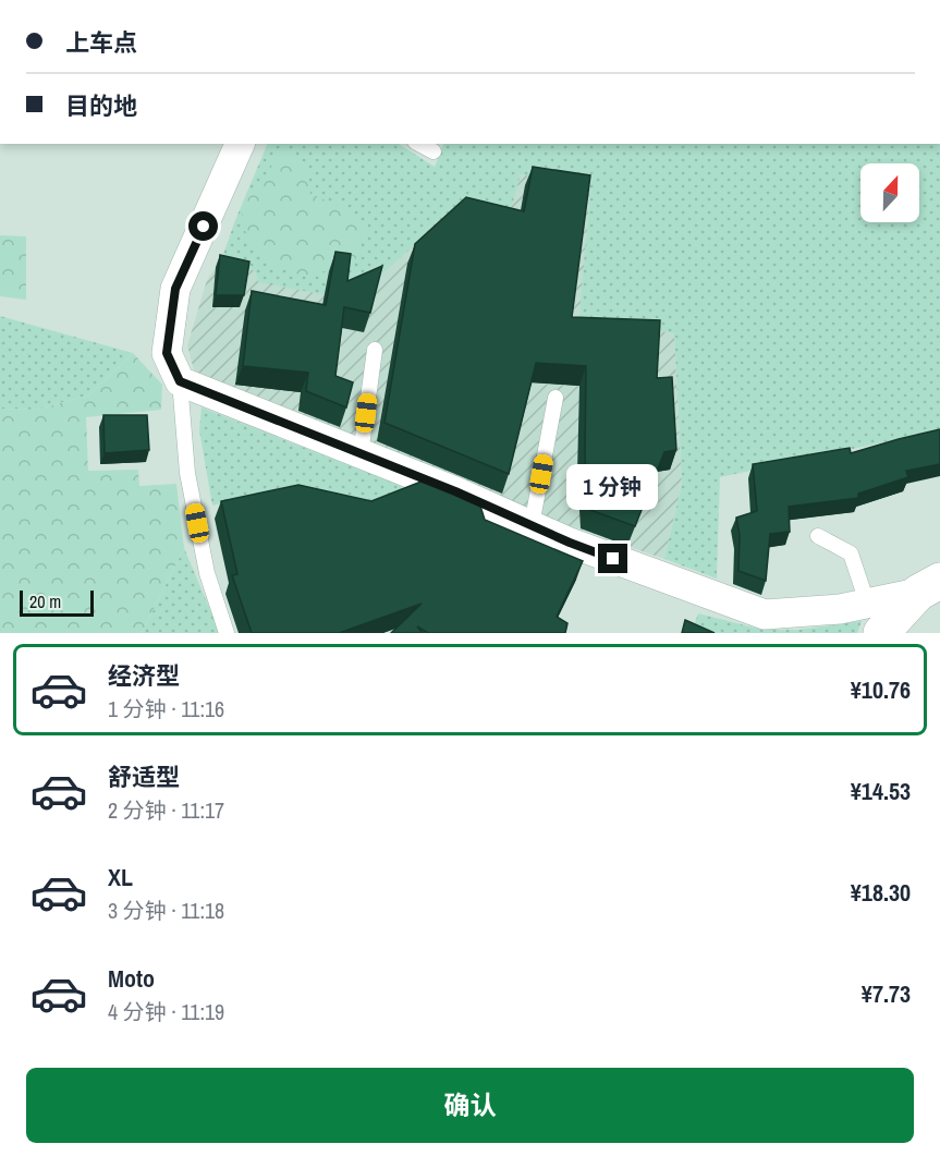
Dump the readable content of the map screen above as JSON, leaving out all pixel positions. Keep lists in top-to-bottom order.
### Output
{
  "scale_bar": "20 m",
  "north": "top",
  "page": {
    "banner": ["上车点", "目的地"],
    "bubble": "1 分钟",
    "scale": "20 m",
    "list": [
      {
        "name": "经济型",
        "note": "1 分钟 · 11:16",
        "value": "¥10.76"
      },
      {
        "name": "舒适型",
        "note": "2 分钟 · 11:17",
        "value": "¥14.53"
      },
      {
        "name": "XL",
        "note": "3 分钟 · 11:18",
        "value": "¥18.30"
      },
      {
        "name": "Moto",
        "note": "4 分钟 · 11:19",
        "value": "¥7.73"
      }
    ],
    "buttons": "确认"
  }
}
